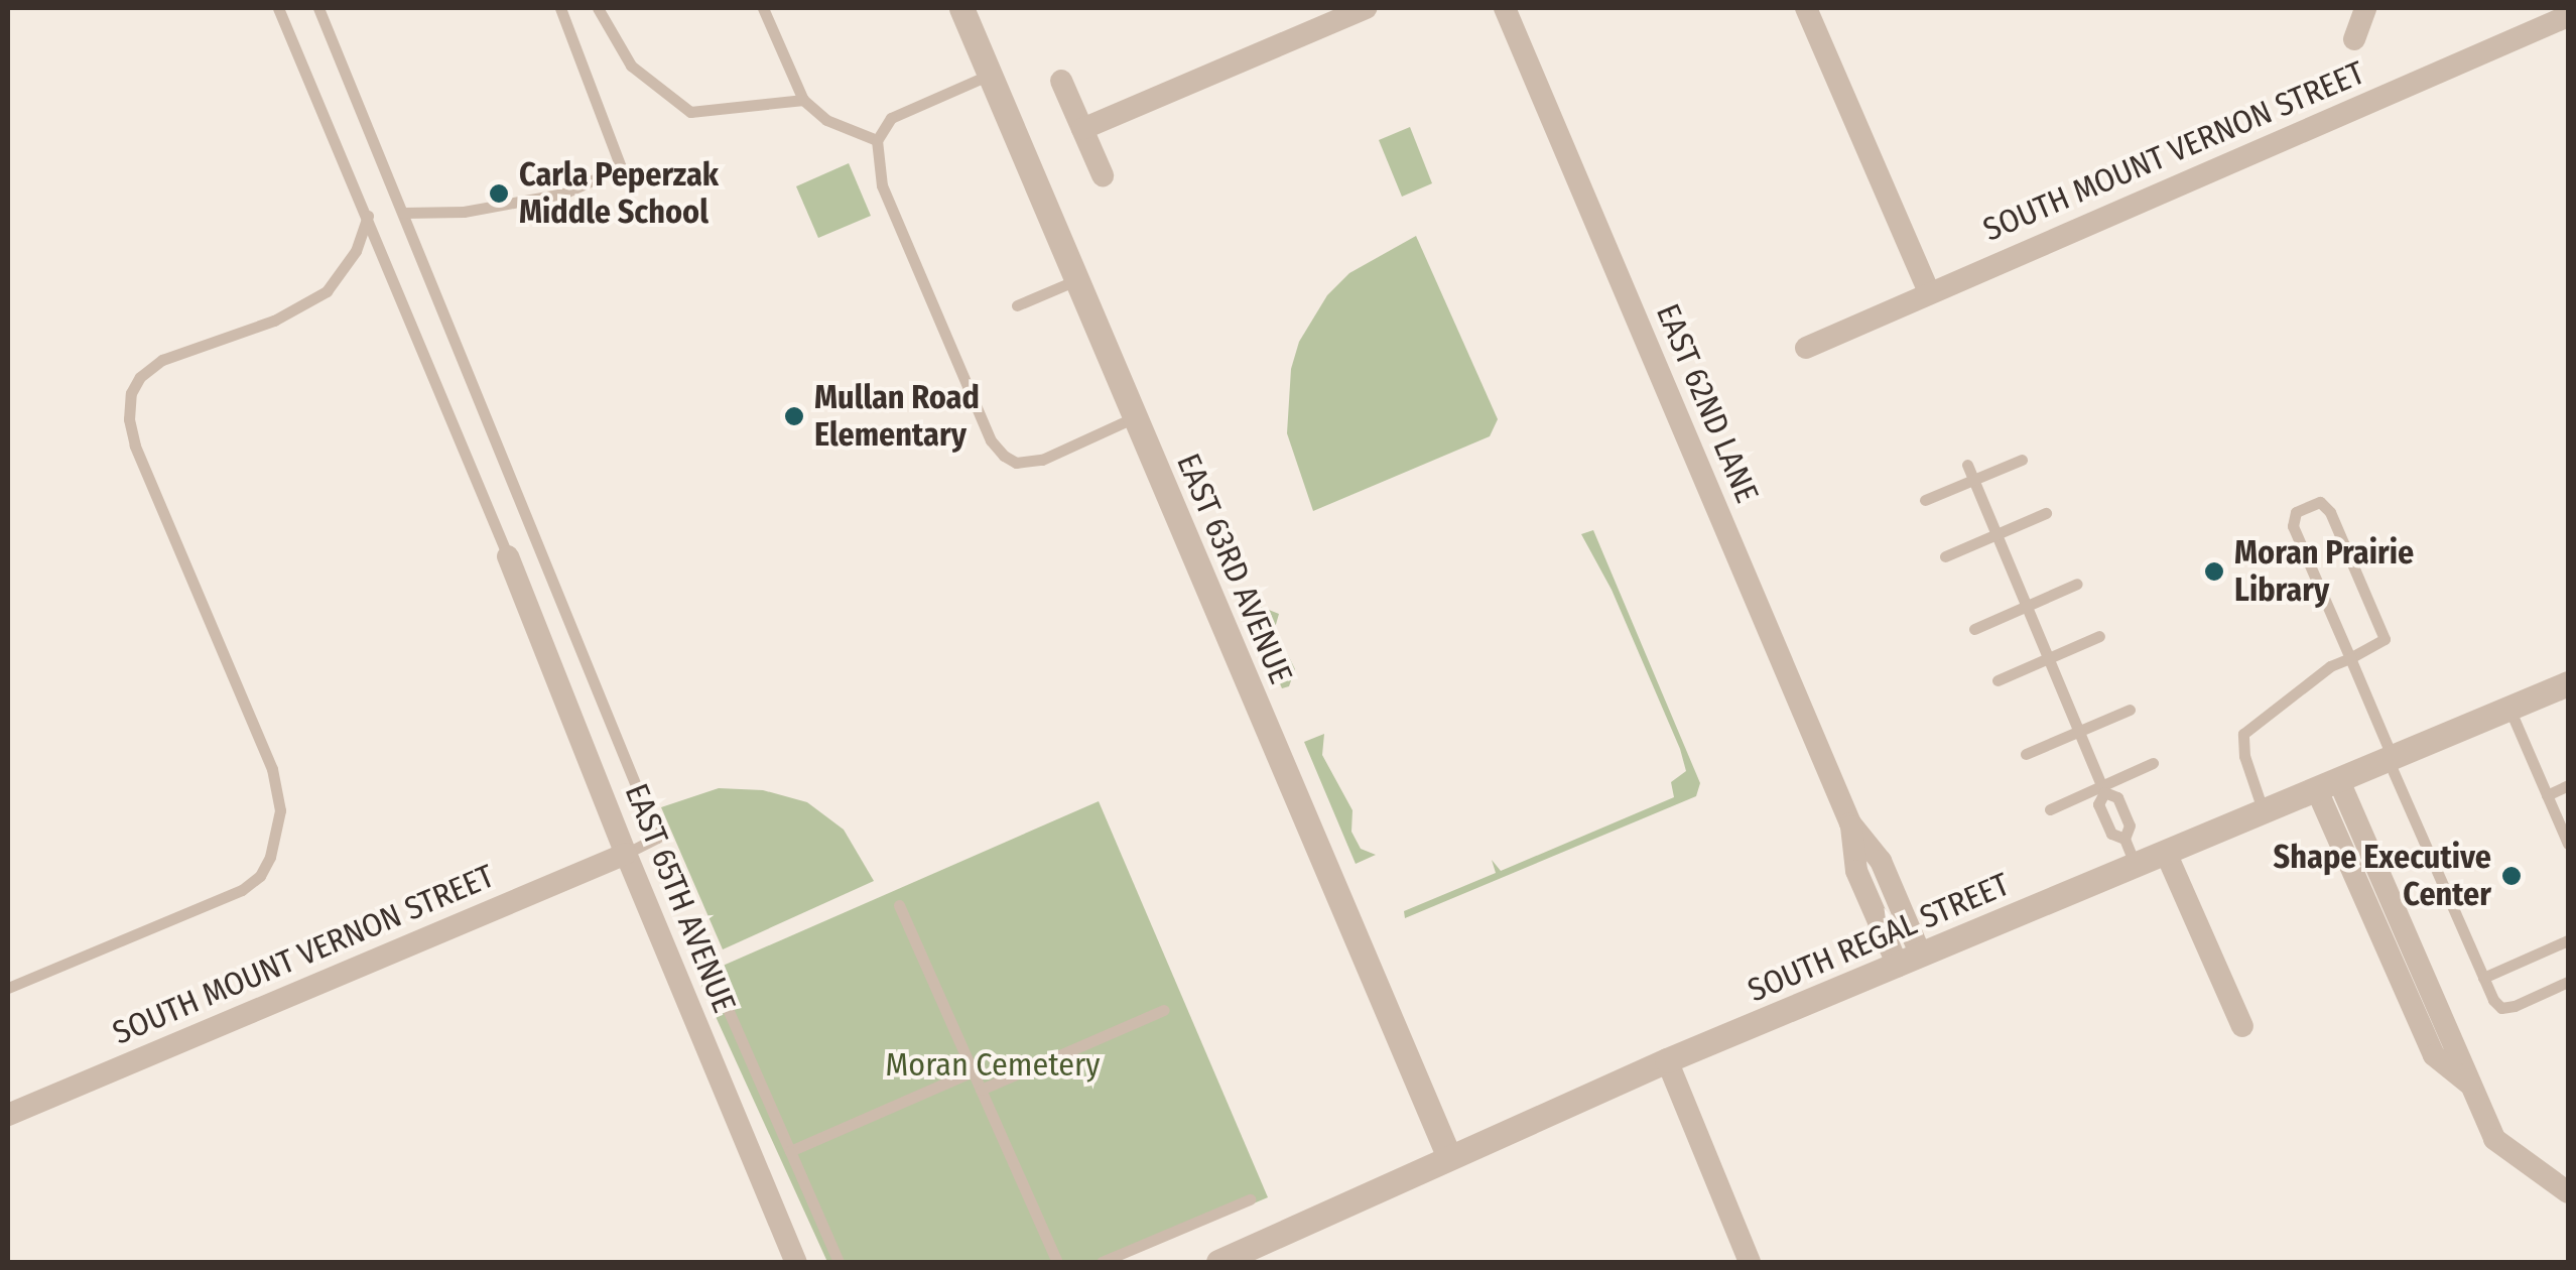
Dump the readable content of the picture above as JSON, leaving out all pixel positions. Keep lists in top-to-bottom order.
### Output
{
  "streets": {
    "street": [
      "SOUTH MOUNT VERNON STREET",
      "EAST 62ND LANE",
      "EAST 63RD AVENUE",
      "EAST 65TH AVENUE",
      "SOUTH REGAL STREET"
    ]
  },
  "crossings": [
    ["SOUTH MOUNT VERNON STREET", "EAST 65TH AVENUE"],
    ["EAST 62ND LANE", "SOUTH REGAL STREET"],
    ["EAST 63RD AVENUE", "SOUTH REGAL STREET"]
  ],
  "parks": ["Moran Cemetery"],
  "places": [
    "Carla Peperzak Middle School",
    "Mullan Road Elementary",
    "Moran Prairie Library",
    "Shape Executive Center"
  ]
}
